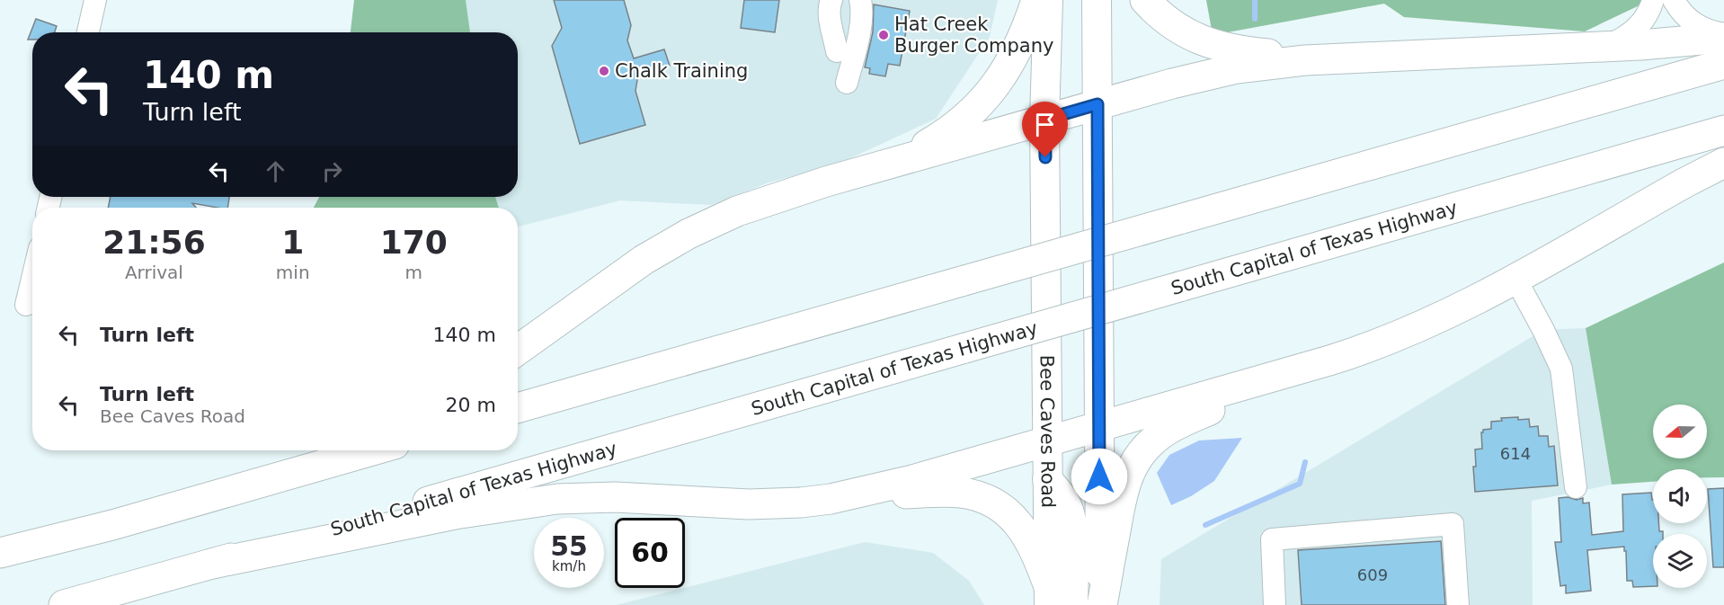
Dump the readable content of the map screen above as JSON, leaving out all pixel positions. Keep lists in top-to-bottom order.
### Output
{
  "streets": {
    "highway": ["South Capital of Texas Highway"],
    "main road": ["Bee Caves Road"]
  },
  "places": ["Hat Creek Burger Company", "Chalk Training"],
  "house_numbers": ["614", "609"],
  "north": "left",
  "page": {
    "turn": ["140 m", "Turn left"],
    "eta": [
      "21:56",
      "Arrival",
      "1",
      "min",
      "170",
      "m"
    ],
    "list": [
      {
        "name": "Turn left",
        "value": "140 m"
      },
      {
        "name": "Turn left",
        "note": "Bee Caves Road",
        "value": "20 m"
      }
    ],
    "speed": "55 km/h",
    "limit": "60"
  }
}
